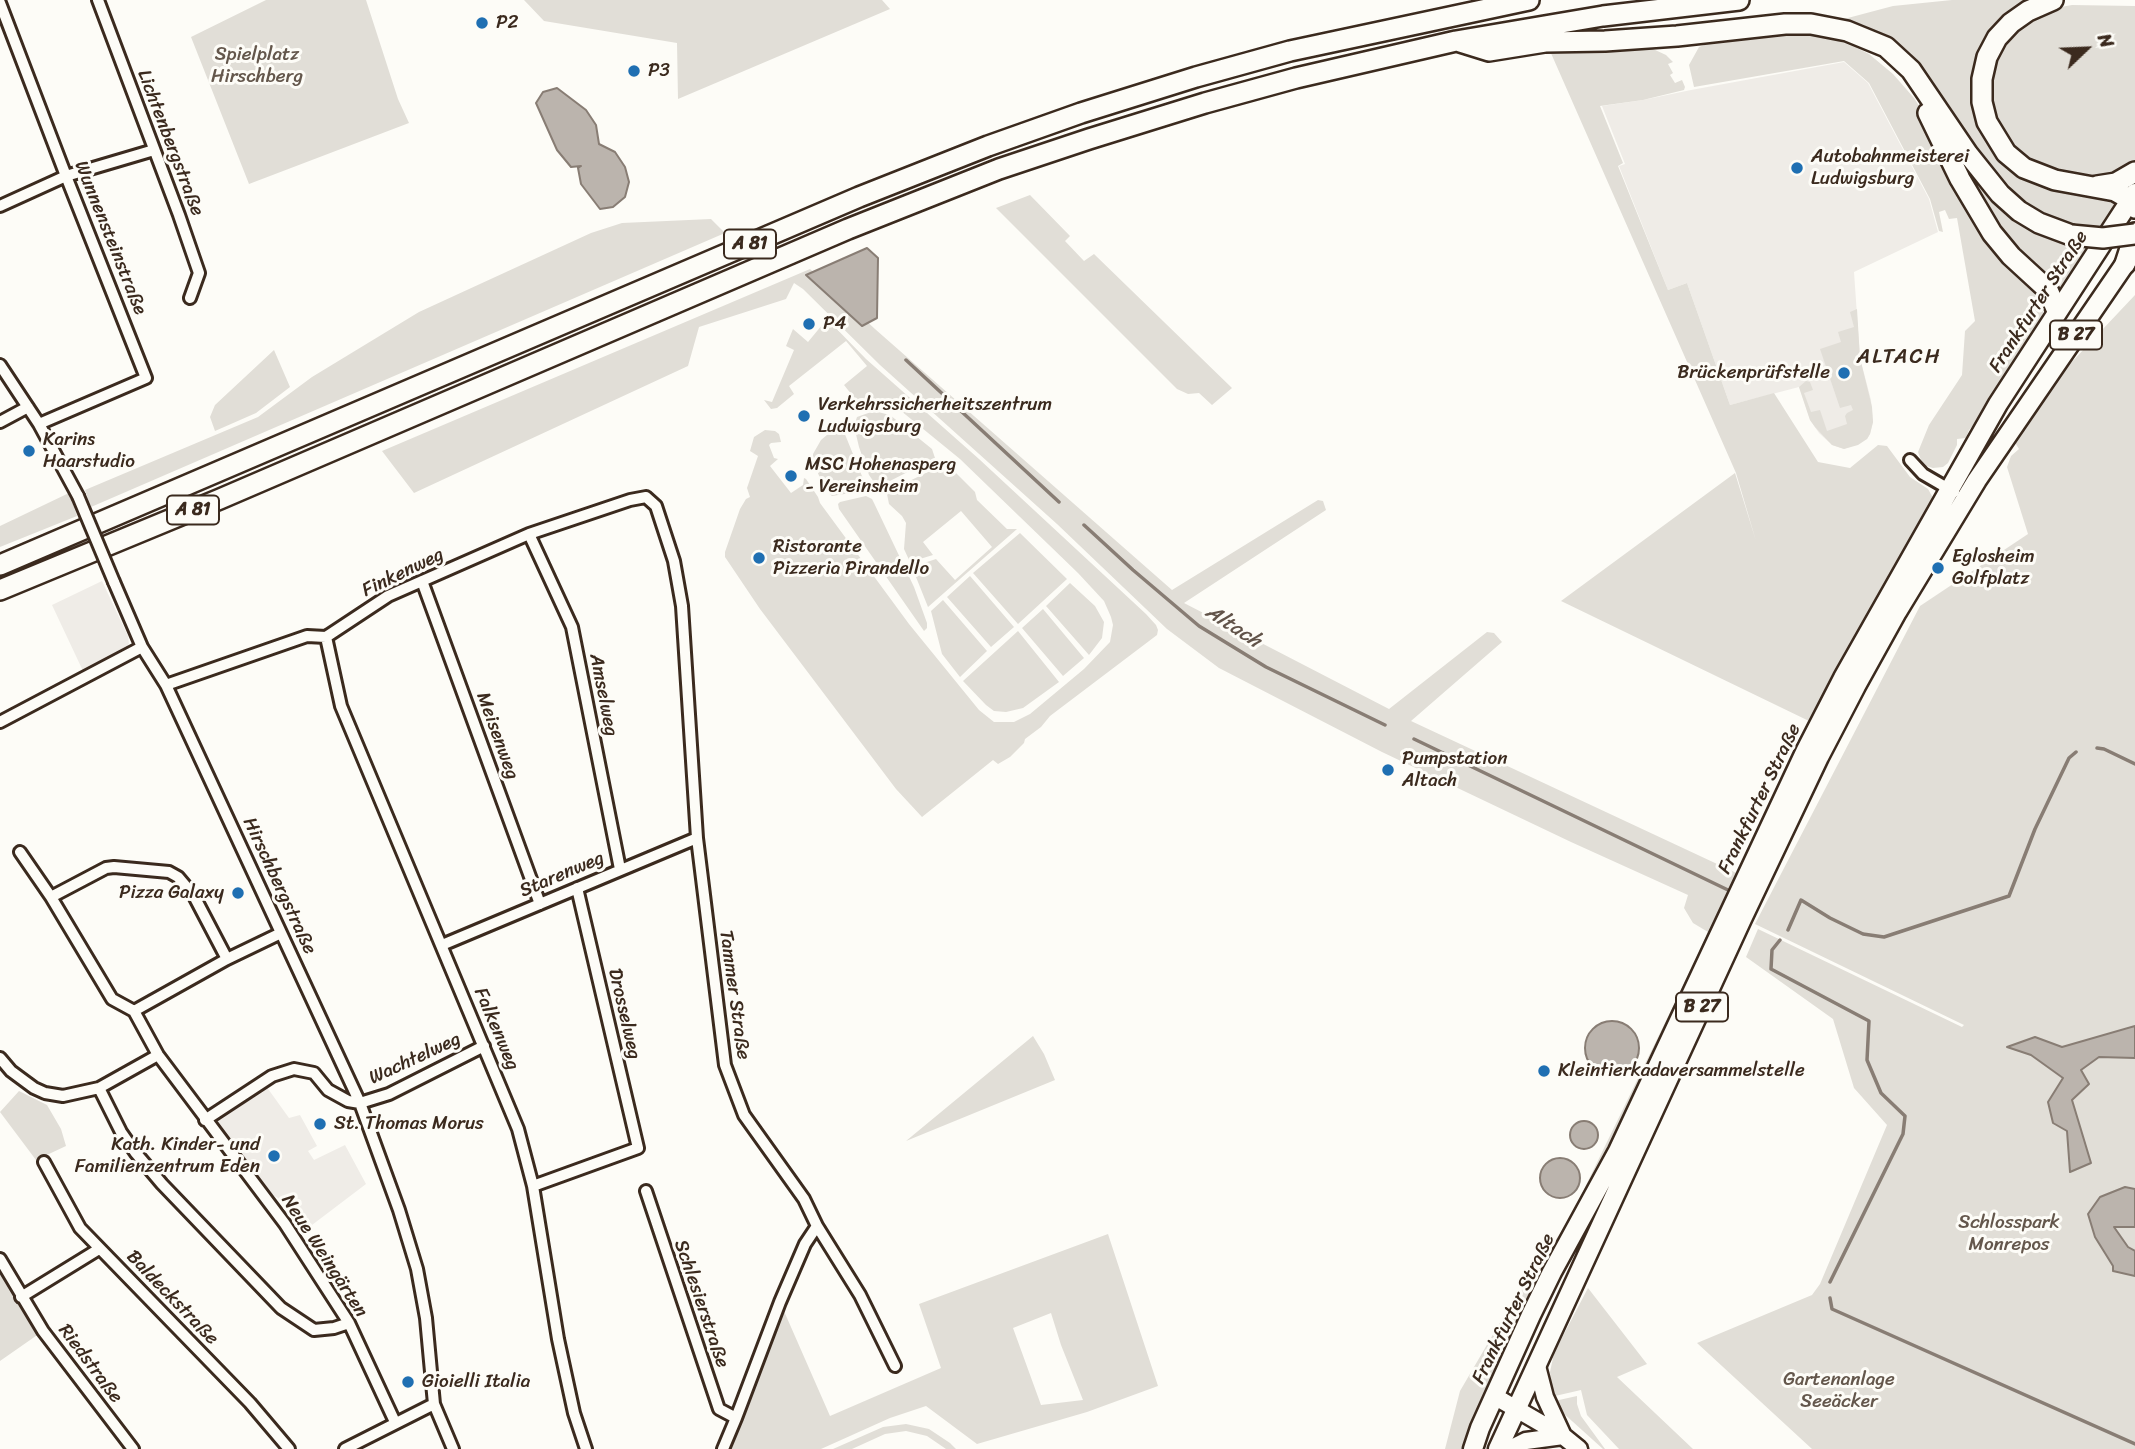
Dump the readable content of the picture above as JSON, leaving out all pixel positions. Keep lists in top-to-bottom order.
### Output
{
  "streets": {
    "highway": ["A 81", "B 27"],
    "main road": ["Frankfurter Straße"],
    "street": [
      "Lichtenbergstraße",
      "Wunnensteinstraße",
      "Finkenweg",
      "Amselweg",
      "Meisenweg",
      "Starenweg",
      "Hirschbergstraße",
      "Tammer Straße",
      "Drosselweg",
      "Falkenweg",
      "Wachtelweg",
      "Neue Weingärten",
      "Baldeckstraße",
      "Schlesierstraße",
      "Riedstraße"
    ]
  },
  "crossings": [
    ["Wunnensteinstraße", "Hirschbergstraße"],
    ["Frankfurter Straße", "B 27"],
    ["Finkenweg", "Amselweg"],
    ["Finkenweg", "Meisenweg"],
    ["Finkenweg", "Hirschbergstraße"],
    ["Finkenweg", "Tammer Straße"],
    ["Finkenweg", "Falkenweg"],
    ["Amselweg", "Starenweg"],
    ["Meisenweg", "Starenweg"],
    ["Starenweg", "Tammer Straße"],
    ["Starenweg", "Drosselweg"],
    ["Starenweg", "Falkenweg"],
    ["Hirschbergstraße", "Wachtelweg"],
    ["Drosselweg", "Falkenweg"],
    ["Falkenweg", "Wachtelweg"]
  ],
  "districts": ["ALTACH"],
  "water": ["Altach"],
  "parks": ["Spielplatz Hirschberg", "Schlosspark Monrepos", "Gartenanlage Seeäcker"],
  "places": [
    "P2",
    "P3",
    "Autobahnmeisterei Ludwigsburg",
    "P4",
    "Brückenprüfstelle",
    "Verkehrssicherheitszentrum Ludwigsburg",
    "Karins Haarstudio",
    "MSC Hohenasperg - Vereinsheim",
    "Ristorante Pizzeria Pirandello",
    "Eglosheim Golfplatz",
    "Pumpstation Altach",
    "Pizza Galaxy",
    "Kleintierkadaversammelstelle",
    "St. Thomas Morus",
    "Kath. Kinder- und Familienzentrum Eden",
    "Gioielli Italia"
  ],
  "north": "top right"
}
